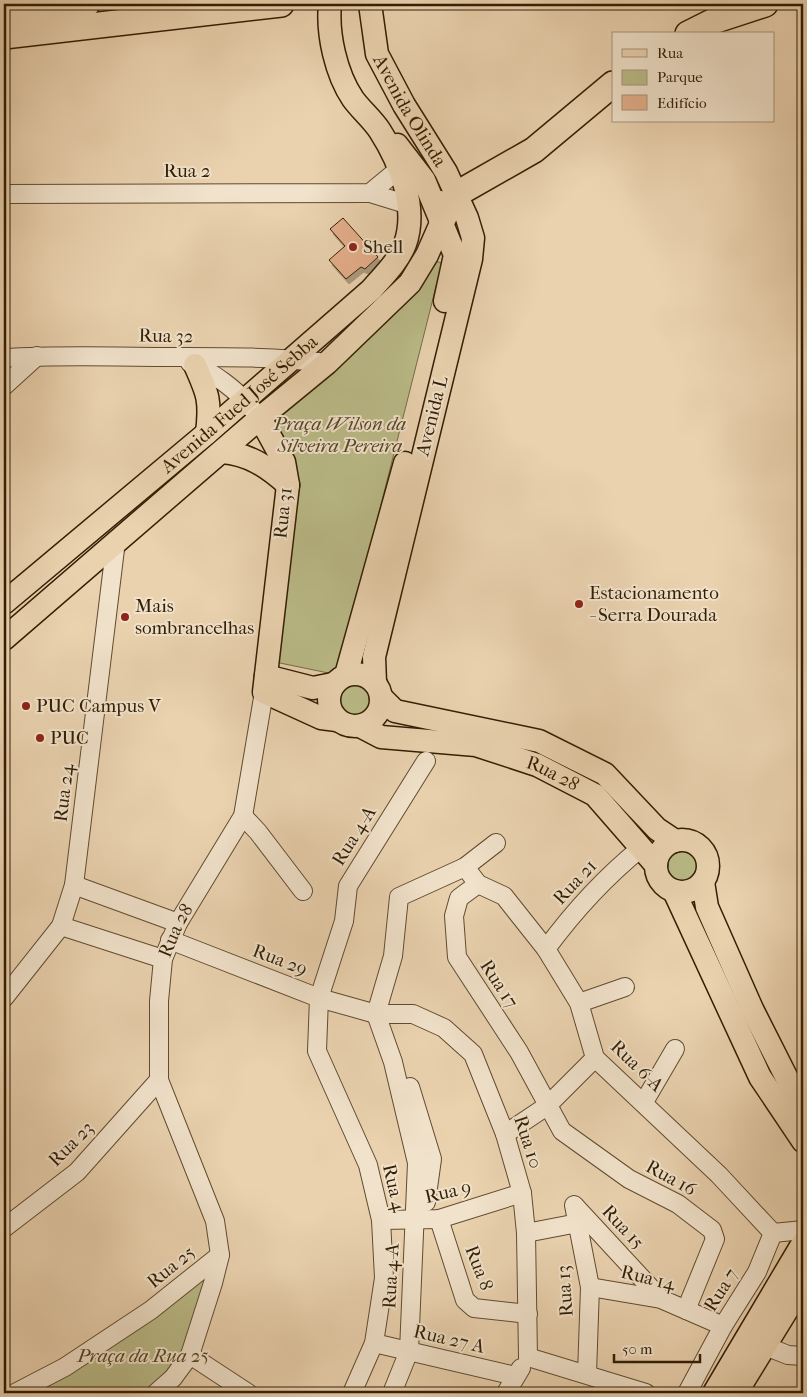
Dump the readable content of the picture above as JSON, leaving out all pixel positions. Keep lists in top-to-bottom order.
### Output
{
  "streets": {
    "main road": [
      "Avenida Olinda",
      "Avenida Fued José Sebba",
      "Avenida L",
      "Rua 31",
      "Rua 28"
    ],
    "street": [
      "Rua 2",
      "Rua 32",
      "Rua 24",
      "Rua 4-A",
      "Rua 21",
      "Rua 29",
      "Rua 17",
      "Rua 6-A",
      "Rua 10",
      "Rua 23",
      "Rua 16",
      "Rua 4",
      "Rua 9",
      "Rua 15",
      "Rua 25",
      "Rua 8",
      "Rua 14",
      "Rua 7",
      "Rua 13",
      "Rua 27 A"
    ]
  },
  "crossings": [
    ["Avenida Olinda", "Avenida Fued José Sebba"],
    ["Avenida Olinda", "Avenida L"],
    ["Rua 2", "Avenida Fued José Sebba"],
    ["Rua 32", "Avenida Fued José Sebba"],
    ["Rua 32", "Rua 31"],
    ["Avenida Fued José Sebba", "Rua 31"],
    ["Avenida Fued José Sebba", "Rua 24"],
    ["Avenida L", "Rua 28"],
    ["Rua 31", "Rua 28"],
    ["Rua 28", "Rua 21"],
    ["Rua 28", "Rua 29"],
    ["Rua 28", "Rua 23"],
    ["Rua 28", "Rua 25"],
    ["Rua 4-A", "Rua 29"],
    ["Rua 4-A", "Rua 10"],
    ["Rua 4-A", "Rua 4"],
    ["Rua 4-A", "Rua 9"],
    ["Rua 4-A", "Rua 8"],
    ["Rua 4-A", "Rua 27 A"],
    ["Rua 21", "Rua 6-A"],
    ["Rua 29", "Rua 10"],
    ["Rua 29", "Rua 4"],
    ["Rua 17", "Rua 6-A"],
    ["Rua 17", "Rua 16"],
    ["Rua 6-A", "Rua 7"],
    ["Rua 10", "Rua 9"],
    ["Rua 10", "Rua 8"],
    ["Rua 16", "Rua 14"],
    ["Rua 4", "Rua 9"],
    ["Rua 4", "Rua 27 A"],
    ["Rua 9", "Rua 8"],
    ["Rua 15", "Rua 14"],
    ["Rua 15", "Rua 13"],
    ["Rua 14", "Rua 7"],
    ["Rua 14", "Rua 13"]
  ],
  "parks": ["Praça Wilson da Silveira Pereira", "Praça da Rua 25"],
  "places": [
    "Shell",
    "Estacionamento - Serra Dourada",
    "Mais sombrancelhas",
    "PUC Campus V",
    "PUC"
  ],
  "legend": ["Rua", "Parque", "Edifício"],
  "scale_bar": "50 m"
}
